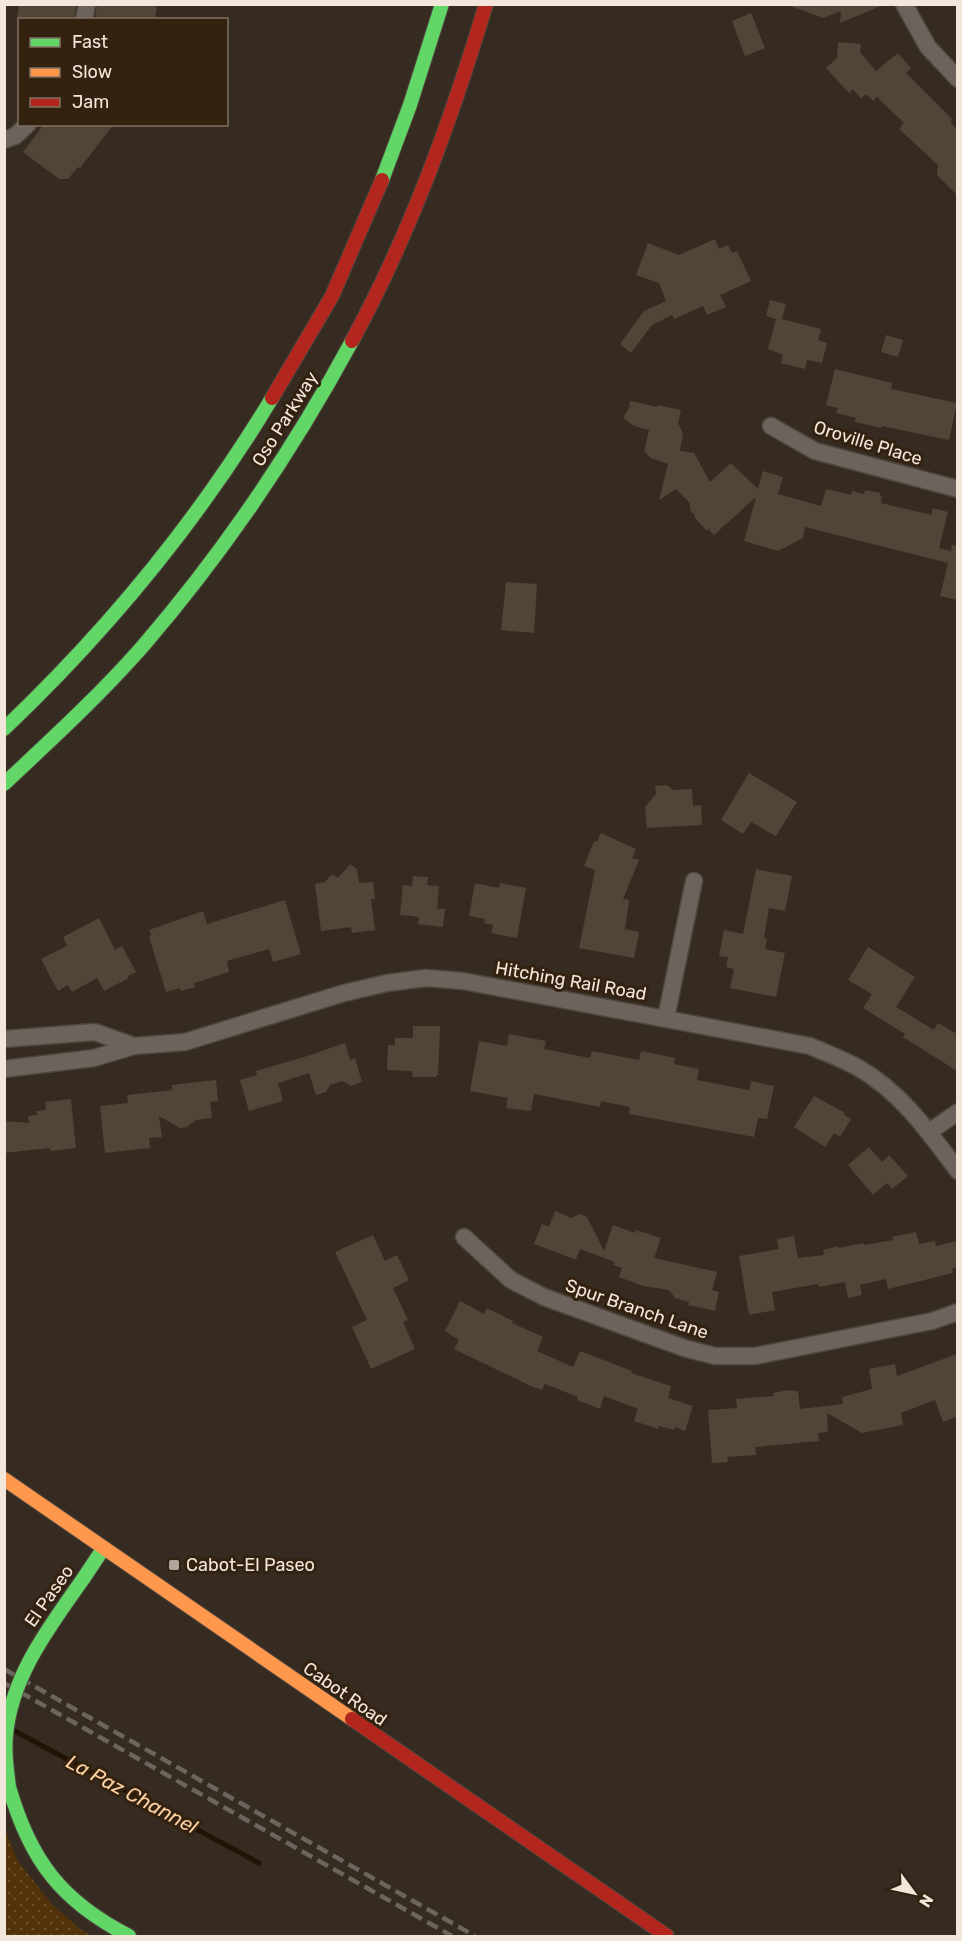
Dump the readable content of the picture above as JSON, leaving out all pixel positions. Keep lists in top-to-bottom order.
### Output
{
  "streets": {
    "main road": ["Oso Parkway", "El Paseo", "Cabot Road"],
    "street": ["Oroville Place", "Hitching Rail Road", "Spur Branch Lane"]
  },
  "crossings": [
    ["El Paseo", "Cabot Road"]
  ],
  "water": ["La Paz Channel"],
  "places": {
    "transit": ["Cabot-El Paseo"]
  },
  "legend": ["Fast", "Slow", "Jam"],
  "north": "bottom right"
}
